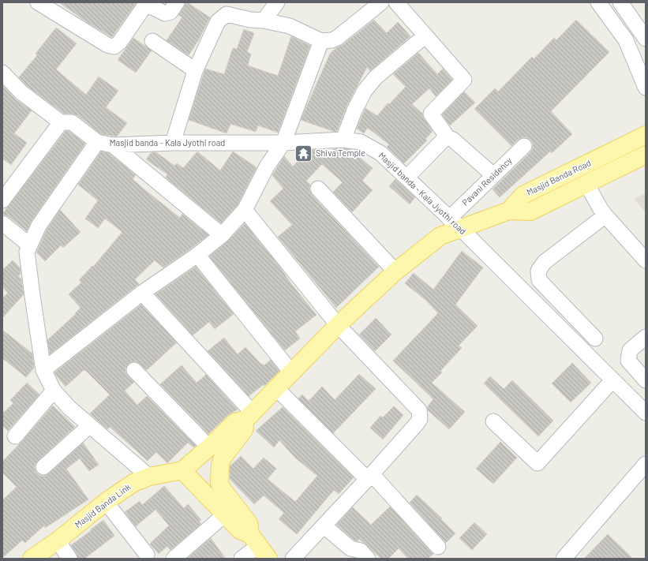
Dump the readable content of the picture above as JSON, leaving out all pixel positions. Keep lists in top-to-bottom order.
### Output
{
  "streets": {
    "main road": ["Masjid Banda Road", "Masjid Banda Link"],
    "street": ["Masjid banda - Kala Jyothi road", "Pavani Residency"]
  },
  "crossings": [
    ["Masjid banda - Kala Jyothi road", "Pavani Residency"]
  ],
  "places": {
    "temple": ["Shiva Temple"]
  }
}
